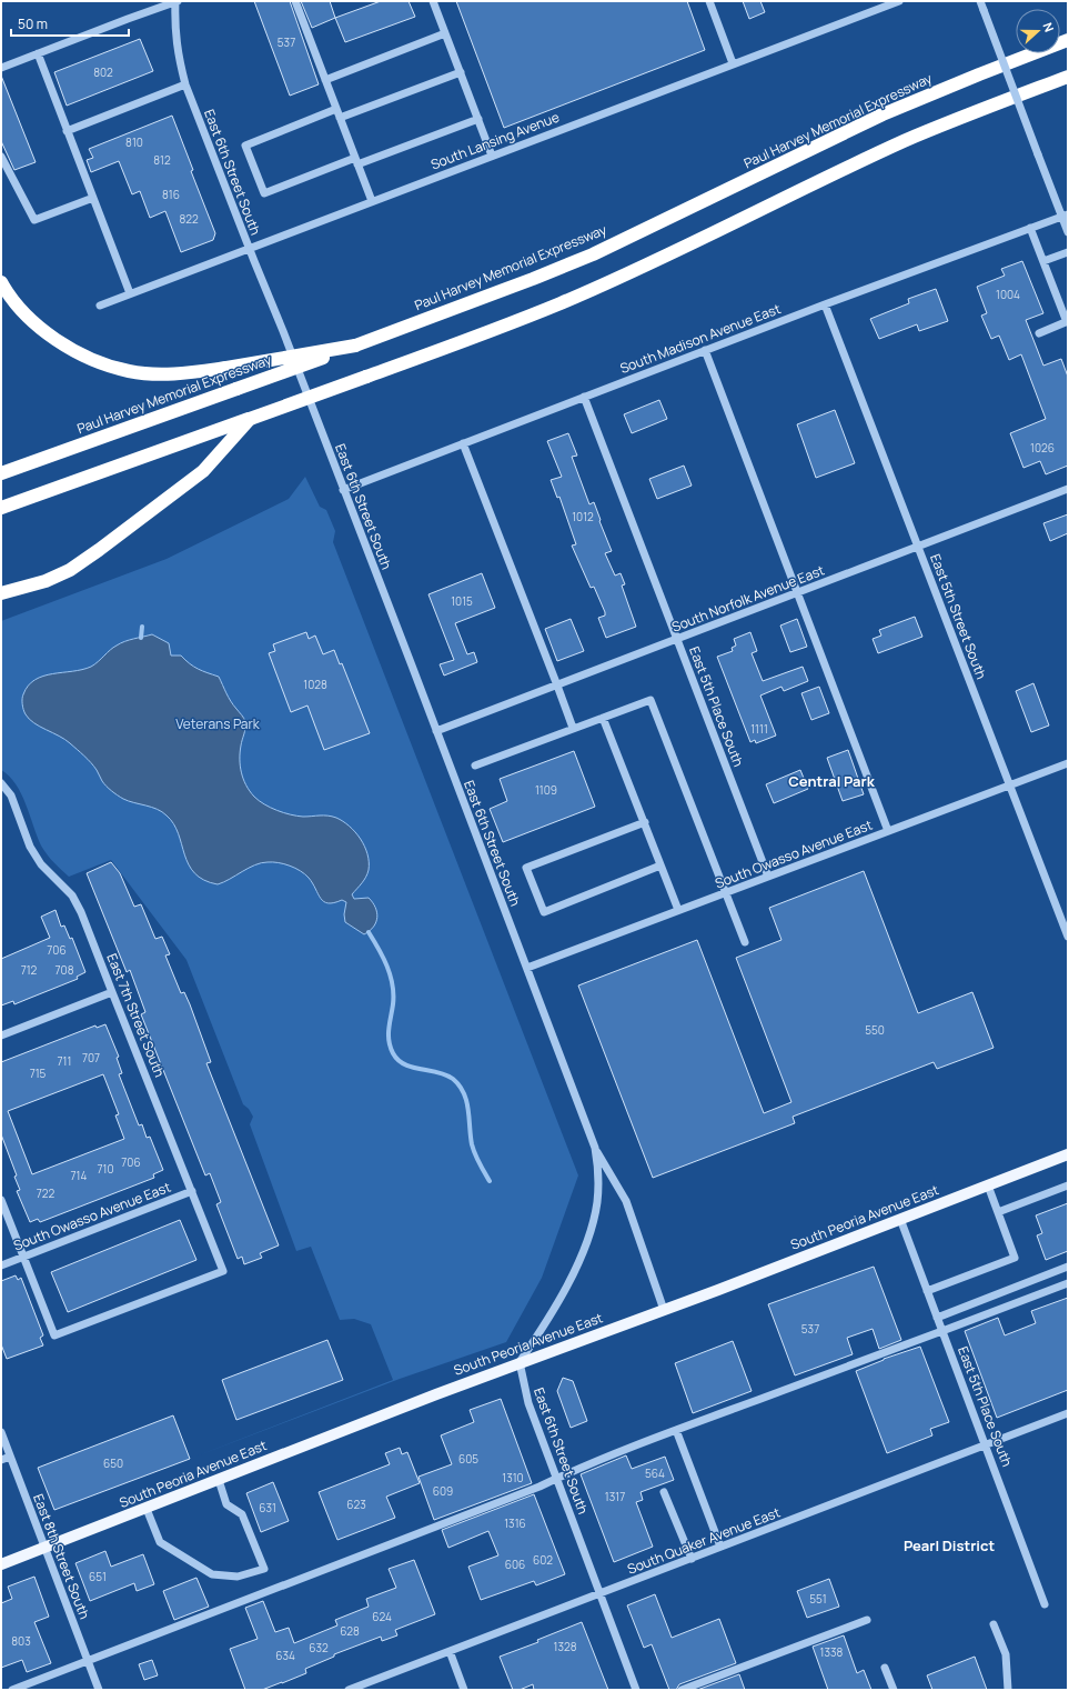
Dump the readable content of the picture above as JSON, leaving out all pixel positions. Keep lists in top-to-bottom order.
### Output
{
  "streets": {
    "highway": ["Paul Harvey Memorial Expressway"],
    "main road": ["South Peoria Avenue East"],
    "street": [
      "South Lansing Avenue",
      "East 6th Street South",
      "South Madison Avenue East",
      "South Norfolk Avenue East",
      "East 5th Street South",
      "East 5th Place South",
      "South Owasso Avenue East",
      "East 7th Street South",
      "South Quaker Avenue East",
      "East 8th Street South"
    ]
  },
  "crossings": [
    ["South Lansing Avenue", "East 6th Street South"],
    ["East 6th Street South", "South Madison Avenue East"],
    ["East 6th Street South", "South Norfolk Avenue East"],
    ["East 6th Street South", "South Owasso Avenue East"],
    ["East 6th Street South", "South Peoria Avenue East"],
    ["East 6th Street South", "South Quaker Avenue East"],
    ["South Madison Avenue East", "East 5th Street South"],
    ["South Madison Avenue East", "East 5th Place South"],
    ["South Norfolk Avenue East", "East 5th Street South"],
    ["South Norfolk Avenue East", "East 5th Place South"],
    ["East 5th Street South", "South Owasso Avenue East"],
    ["East 5th Place South", "South Owasso Avenue East"],
    ["East 5th Place South", "South Peoria Avenue East"],
    ["East 5th Place South", "South Quaker Avenue East"],
    ["South Owasso Avenue East", "East 7th Street South"],
    ["South Peoria Avenue East", "East 8th Street South"]
  ],
  "districts": ["Central Park", "Pearl District"],
  "parks": ["Veterans Park"],
  "house_numbers": [
    "537",
    "802",
    "810",
    "812",
    "816",
    "822",
    "1004",
    "1026",
    "1012",
    "1015",
    "1028",
    "1111",
    "1109",
    "706",
    "712",
    "708",
    "550",
    "707",
    "711",
    "715",
    "706",
    "710",
    "714",
    "722",
    "537",
    "605",
    "650",
    "564",
    "1310",
    "609",
    "1317",
    "623",
    "631",
    "1316",
    "602",
    "606",
    "651",
    "551",
    "624",
    "628",
    "803",
    "1328",
    "632",
    "1338",
    "634"
  ],
  "scale_bar": "50 m",
  "north": "right"
}
